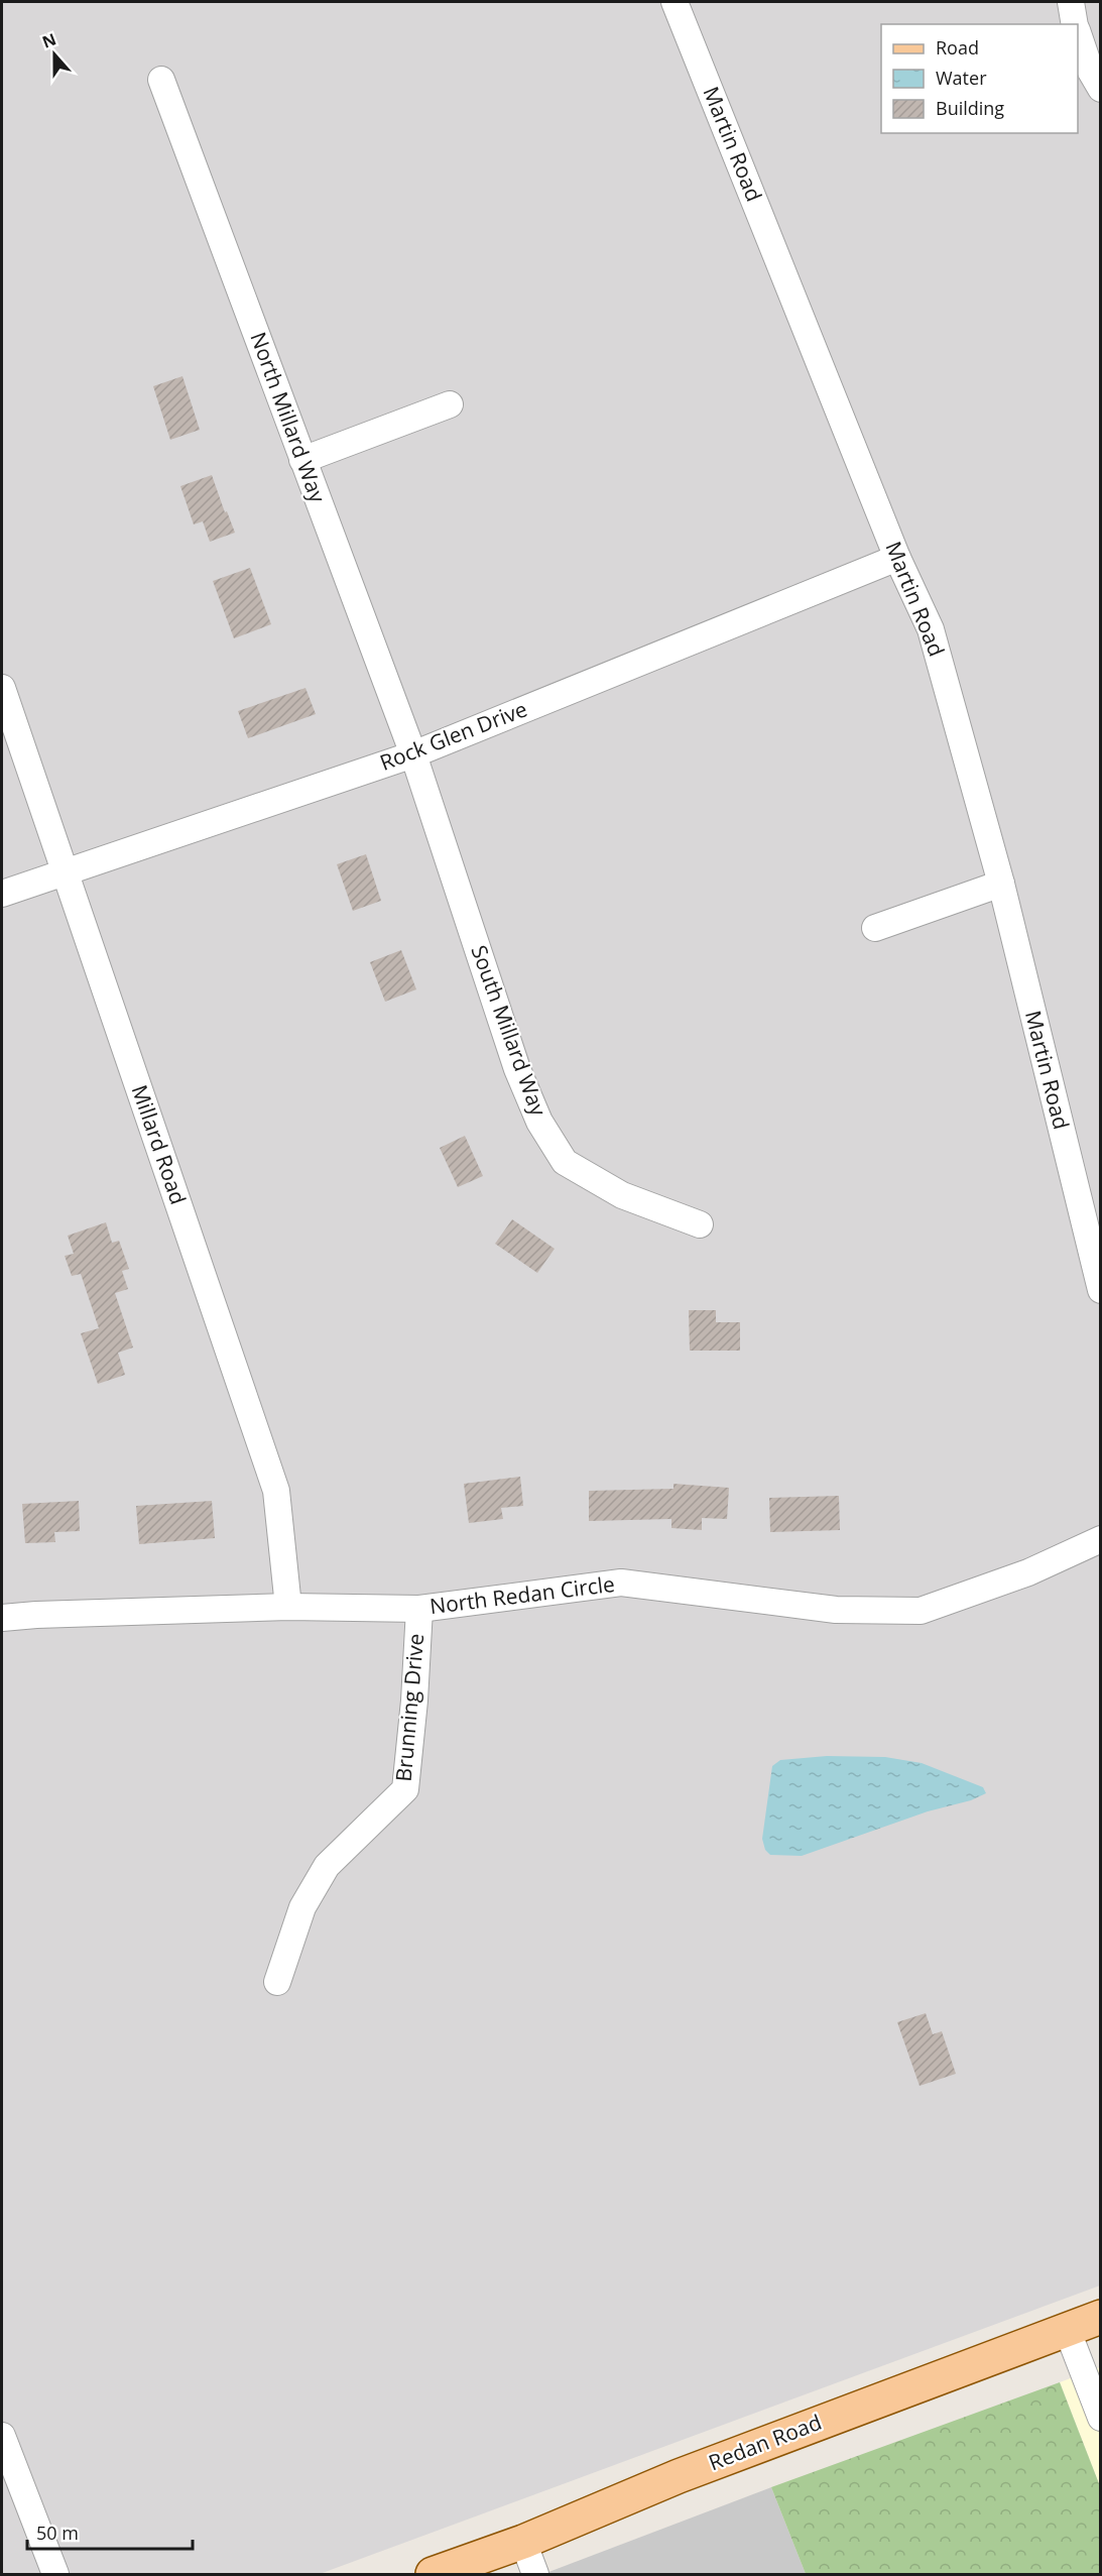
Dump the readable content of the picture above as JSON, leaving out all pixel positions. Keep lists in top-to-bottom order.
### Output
{
  "streets": {
    "main road": ["Redan Road"],
    "street": [
      "Martin Road",
      "North Millard Way",
      "Rock Glen Drive",
      "South Millard Way",
      "Millard Road",
      "North Redan Circle",
      "Brunning Drive"
    ]
  },
  "crossings": [
    ["Martin Road", "Rock Glen Drive"],
    ["North Millard Way", "Rock Glen Drive"],
    ["North Millard Way", "South Millard Way"],
    ["Rock Glen Drive", "South Millard Way"],
    ["Rock Glen Drive", "Millard Road"],
    ["Millard Road", "North Redan Circle"],
    ["North Redan Circle", "Brunning Drive"]
  ],
  "legend": ["Road", "Water", "Building"],
  "scale_bar": "50 m",
  "north": "top"
}
